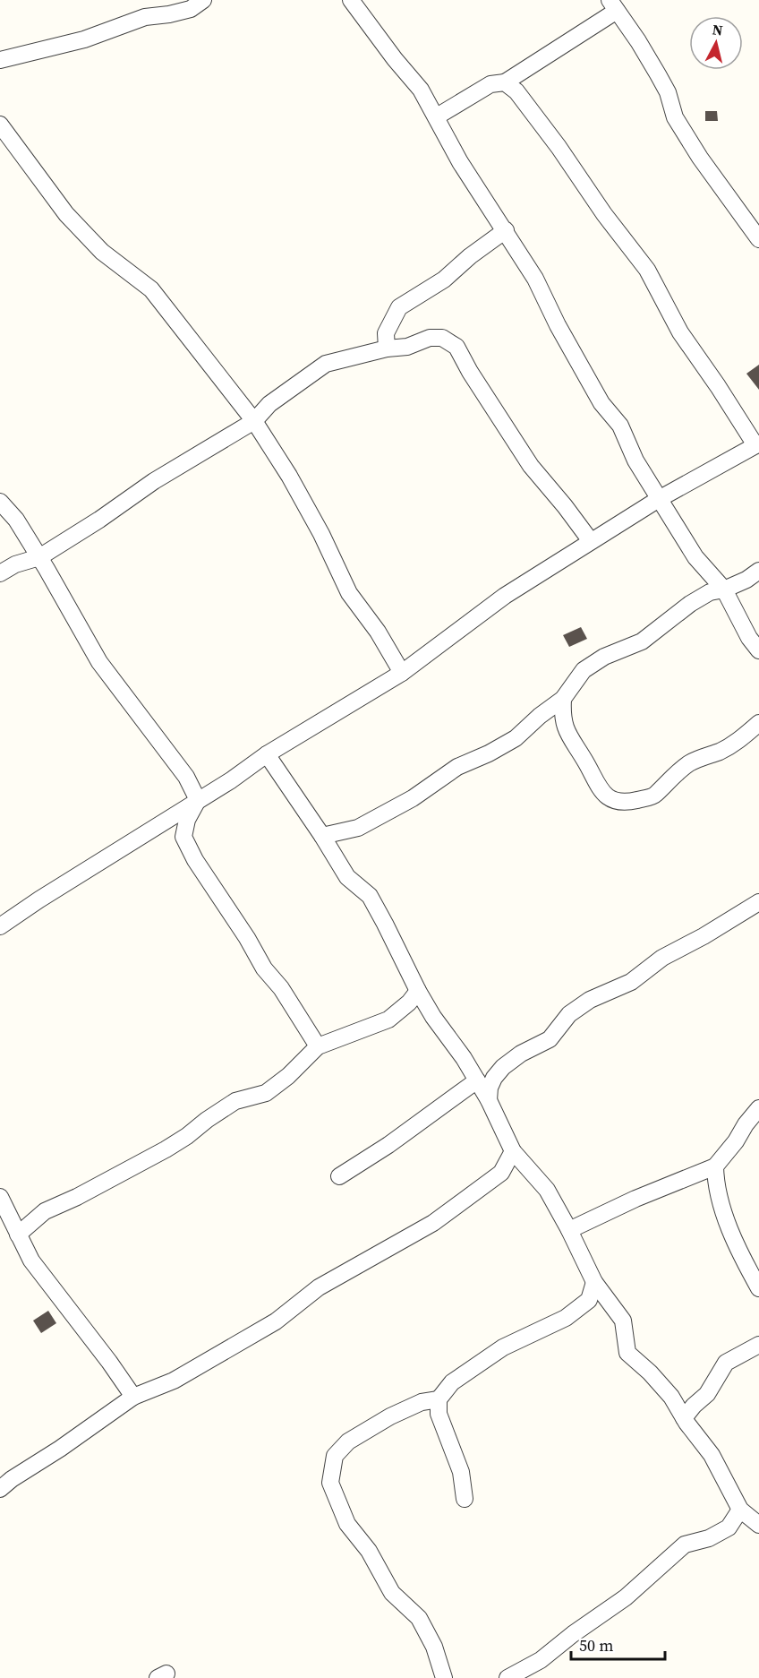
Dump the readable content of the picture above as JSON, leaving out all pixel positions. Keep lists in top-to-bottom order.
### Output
{
  "scale_bar": "50 m",
  "north": "top"
}
